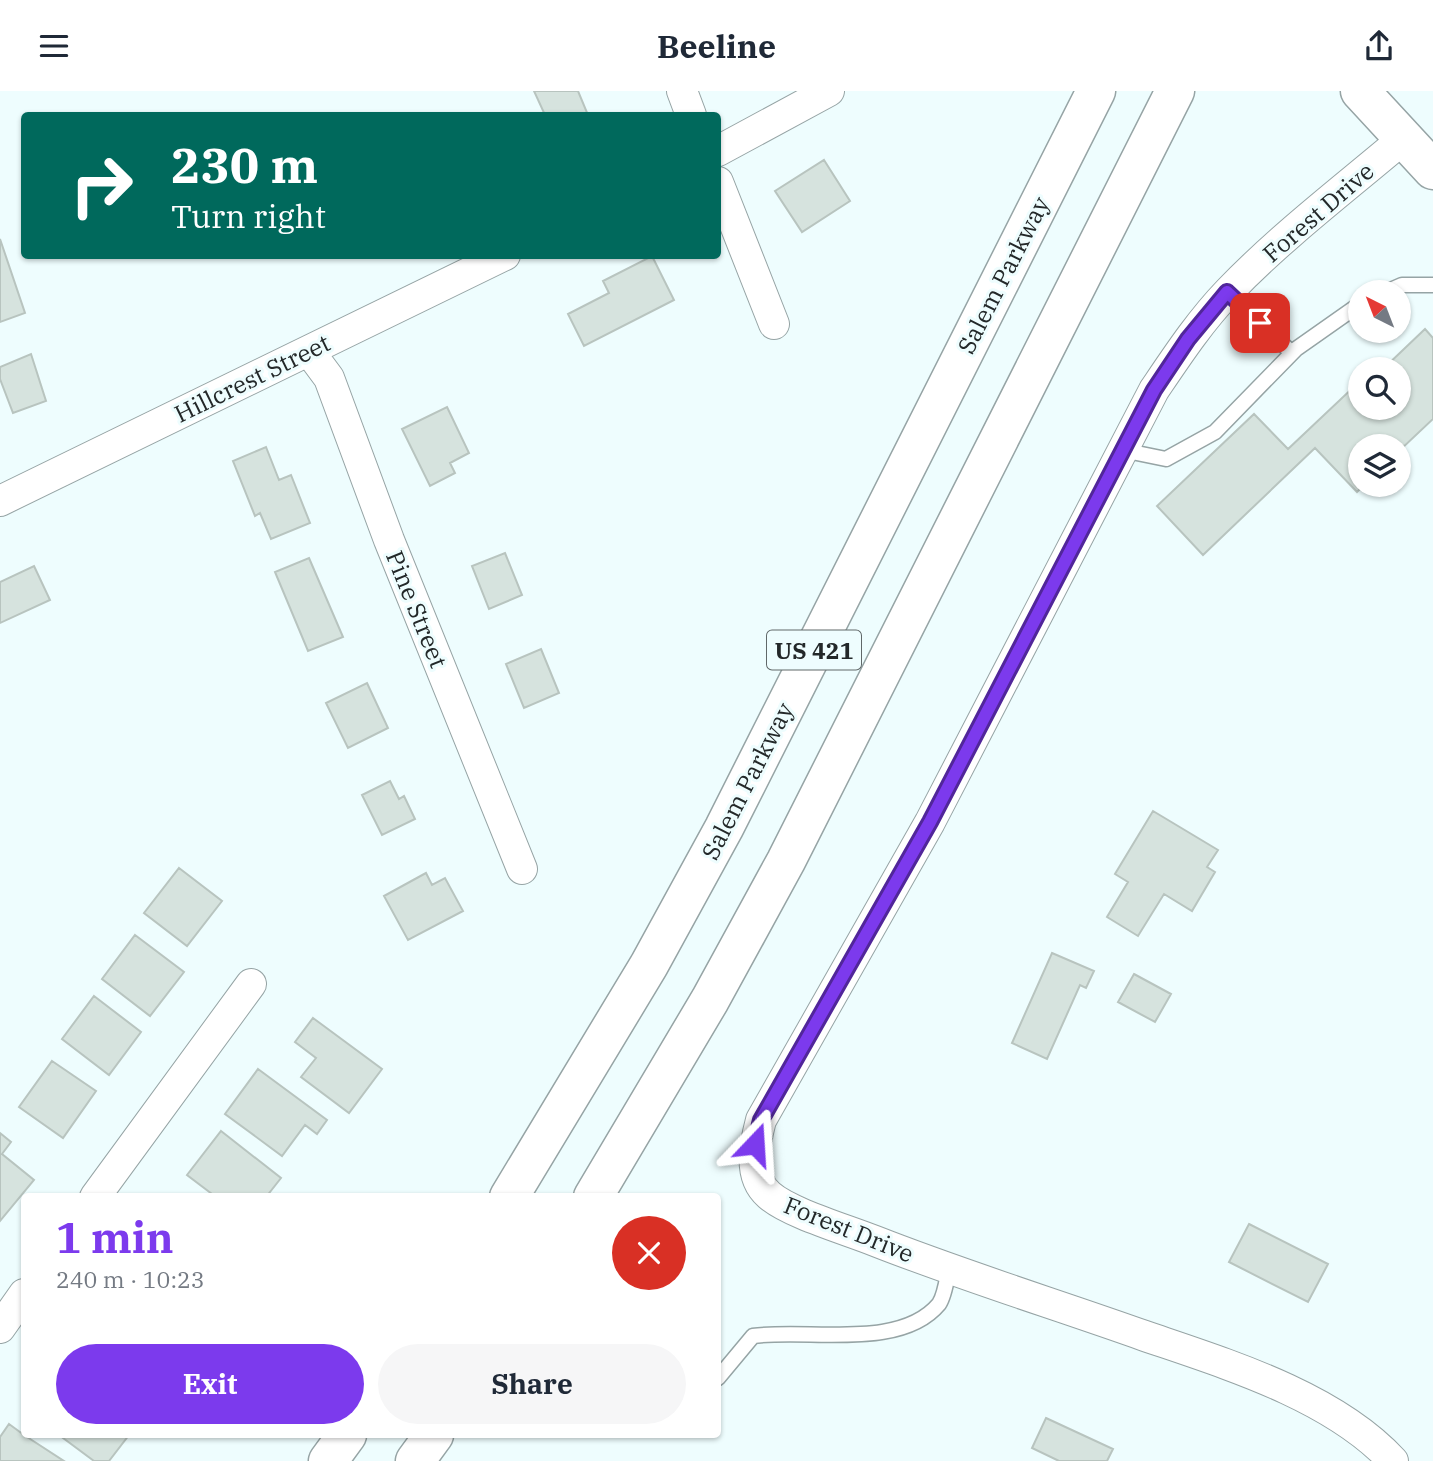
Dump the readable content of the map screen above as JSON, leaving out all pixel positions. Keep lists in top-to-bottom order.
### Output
{
  "streets": {
    "main road": ["Salem Parkway", "US 421"],
    "street": ["Forest Drive", "Hillcrest Street", "Pine Street"]
  },
  "crossings": [
    ["Hillcrest Street", "Pine Street"]
  ],
  "north": "top left",
  "page": {
    "header": "Beeline",
    "turn": ["230 m", "Turn right"],
    "heading": ["1 min", "240 m · 10:23"],
    "buttons": ["Exit", "Share"]
  }
}
